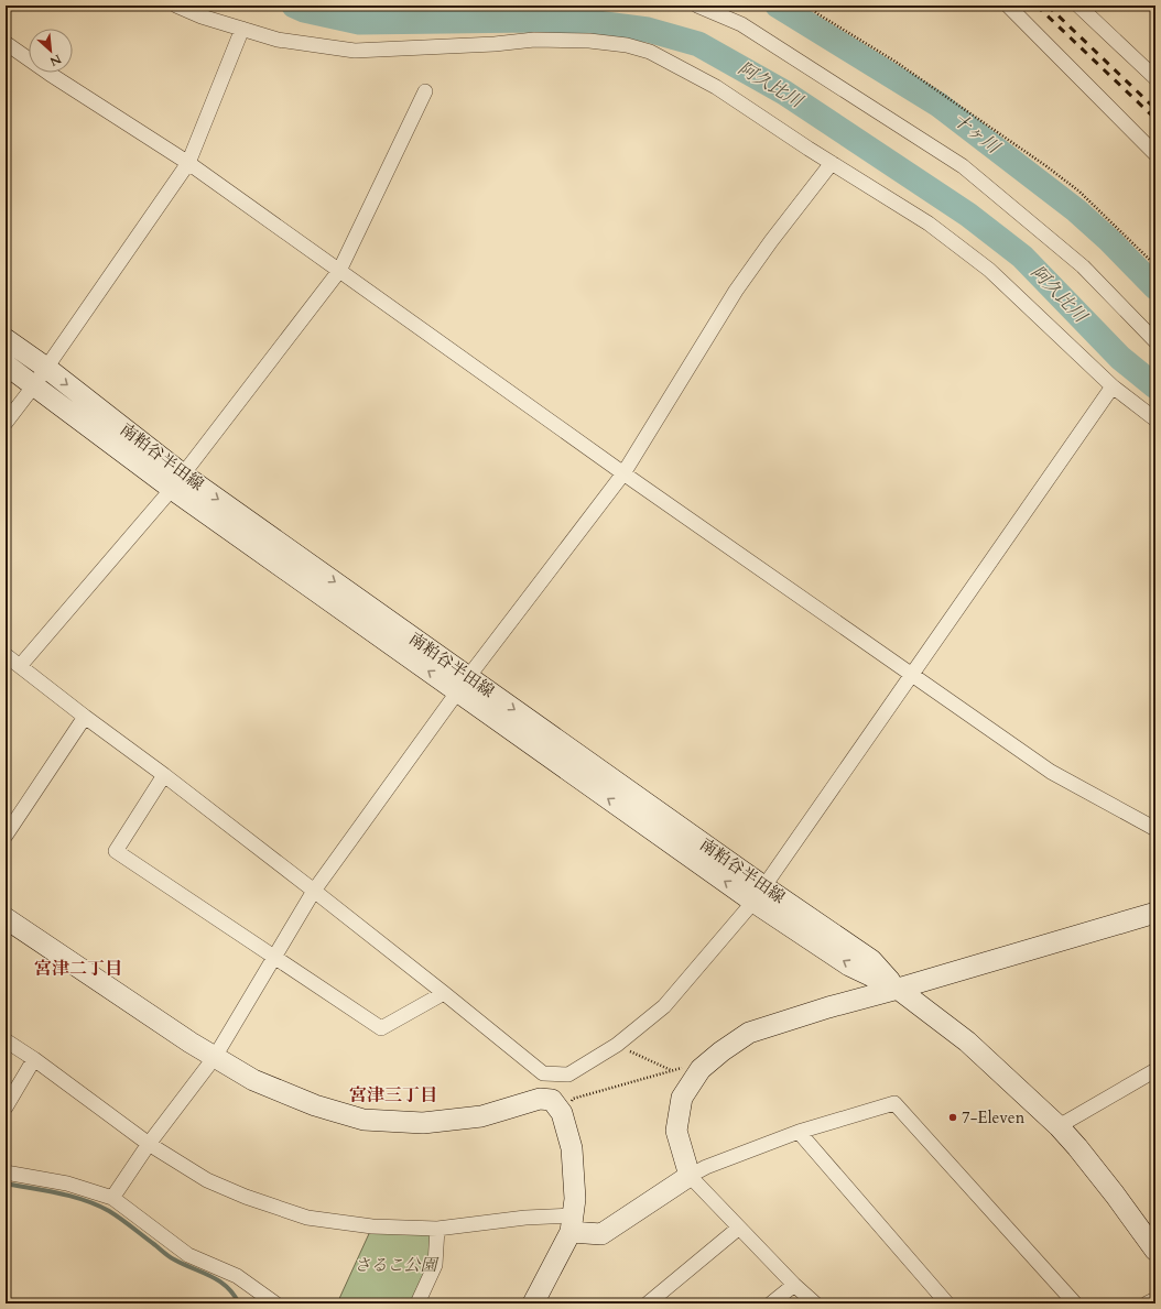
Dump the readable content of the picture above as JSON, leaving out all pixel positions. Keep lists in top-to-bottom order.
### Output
{
  "streets": {
    "street": ["南粕谷半田線"]
  },
  "districts": ["宮津二丁目", "宮津三丁目"],
  "water": ["阿久比川", "十ヶ川"],
  "parks": ["さるこ公園"],
  "places": ["7-Eleven"],
  "north": "bottom right"
}
